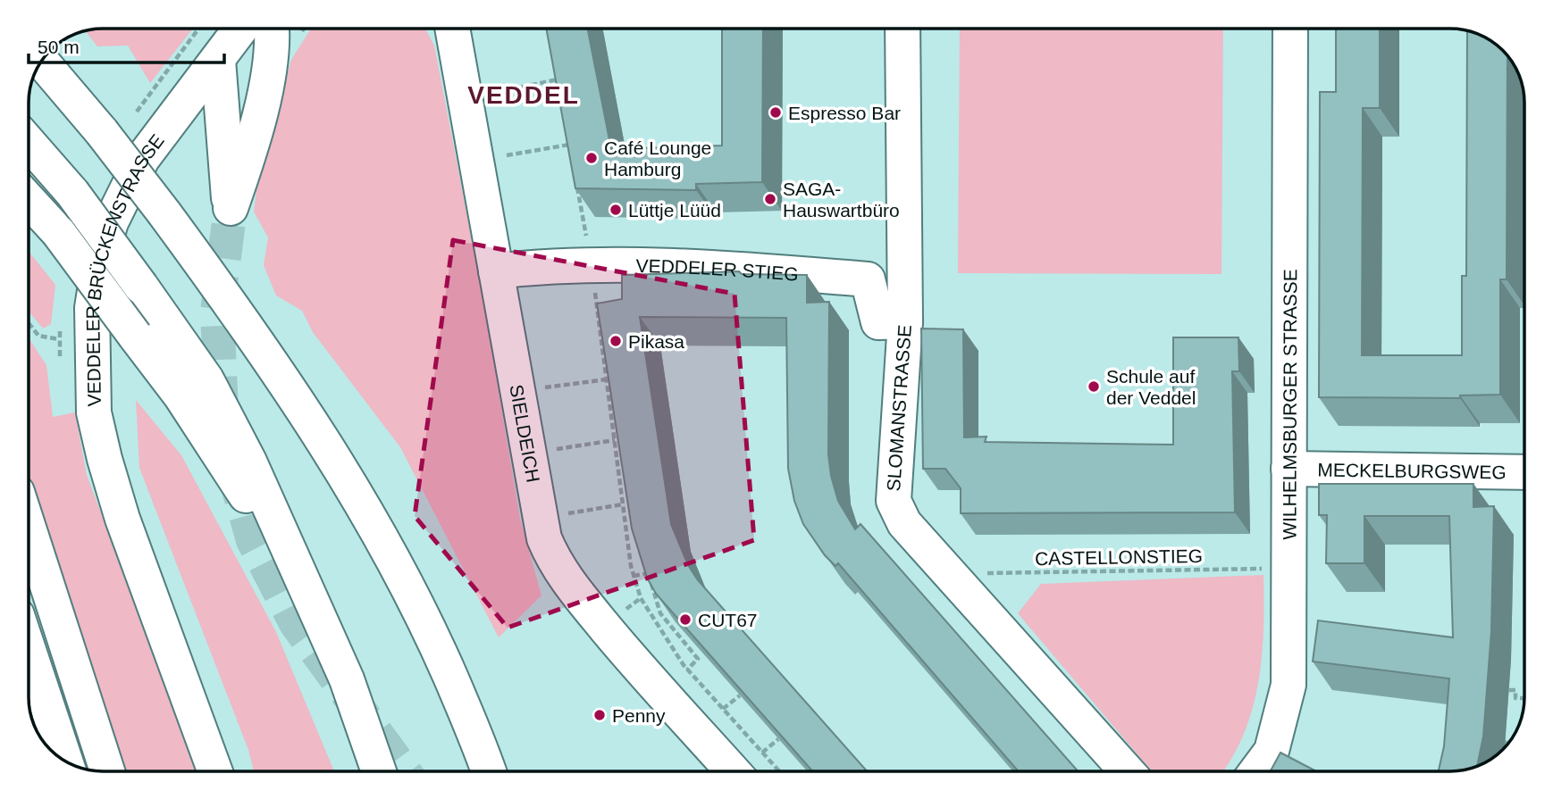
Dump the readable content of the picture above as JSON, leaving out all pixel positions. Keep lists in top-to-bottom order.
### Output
{
  "streets": {
    "main road": [
      "VEDDELER STIEG",
      "VEDDELER BRÜCKENSTRASSE",
      "WILHELMSBURGER STRASSE",
      "SLOMANSTRASSE",
      "SIELDEICH",
      "MECKELBURGSWEG"
    ],
    "path": ["CASTELLONSTIEG"]
  },
  "crossings": [
    ["VEDDELER STIEG", "SLOMANSTRASSE"],
    ["VEDDELER STIEG", "SIELDEICH"],
    ["WILHELMSBURGER STRASSE", "MECKELBURGSWEG"],
    ["WILHELMSBURGER STRASSE", "CASTELLONSTIEG"],
    ["SLOMANSTRASSE", "CASTELLONSTIEG"]
  ],
  "districts": ["VEDDEL"],
  "places": [
    "Espresso Bar",
    "Café Lounge Hamburg",
    "SAGA- Hauswartbüro",
    "Lüttje Lüüd",
    "Pikasa",
    "Schule auf der Veddel",
    "CUT67",
    "Penny"
  ],
  "scale_bar": "50 m"
}
